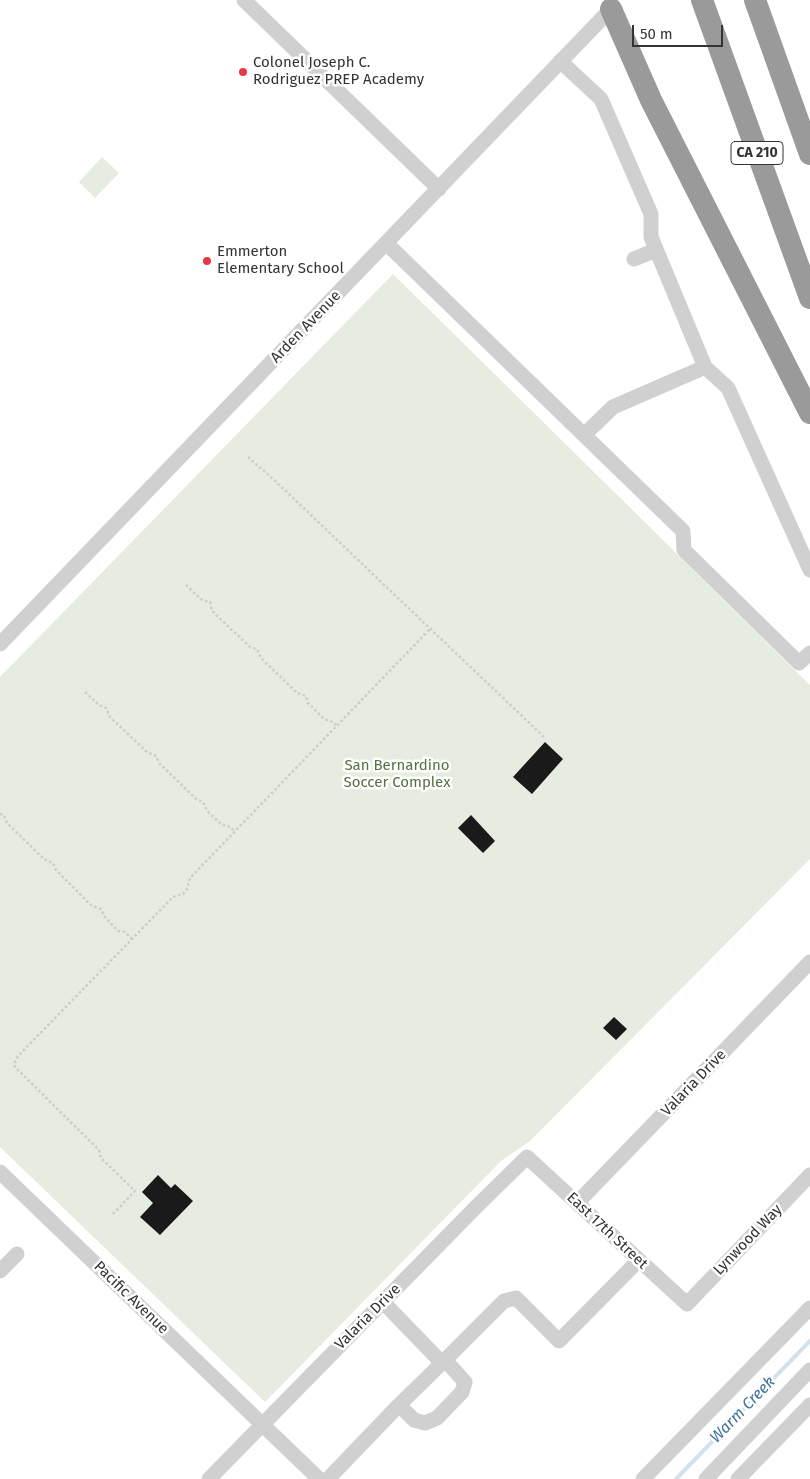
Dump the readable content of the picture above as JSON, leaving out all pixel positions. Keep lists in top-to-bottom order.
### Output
{
  "streets": {
    "highway": ["CA 210"],
    "street": [
      "Arden Avenue",
      "Valaria Drive",
      "East 17th Street",
      "Lynwood Way",
      "Pacific Avenue"
    ]
  },
  "crossings": [
    ["Valaria Drive", "East 17th Street"],
    ["Valaria Drive", "Pacific Avenue"],
    ["East 17th Street", "Lynwood Way"]
  ],
  "water": ["Warm Creek"],
  "parks": ["San Bernardino Soccer Complex"],
  "places": ["Colonel Joseph C. Rodriguez PREP Academy", "Emmerton Elementary School"],
  "scale_bar": "50 m"
}
